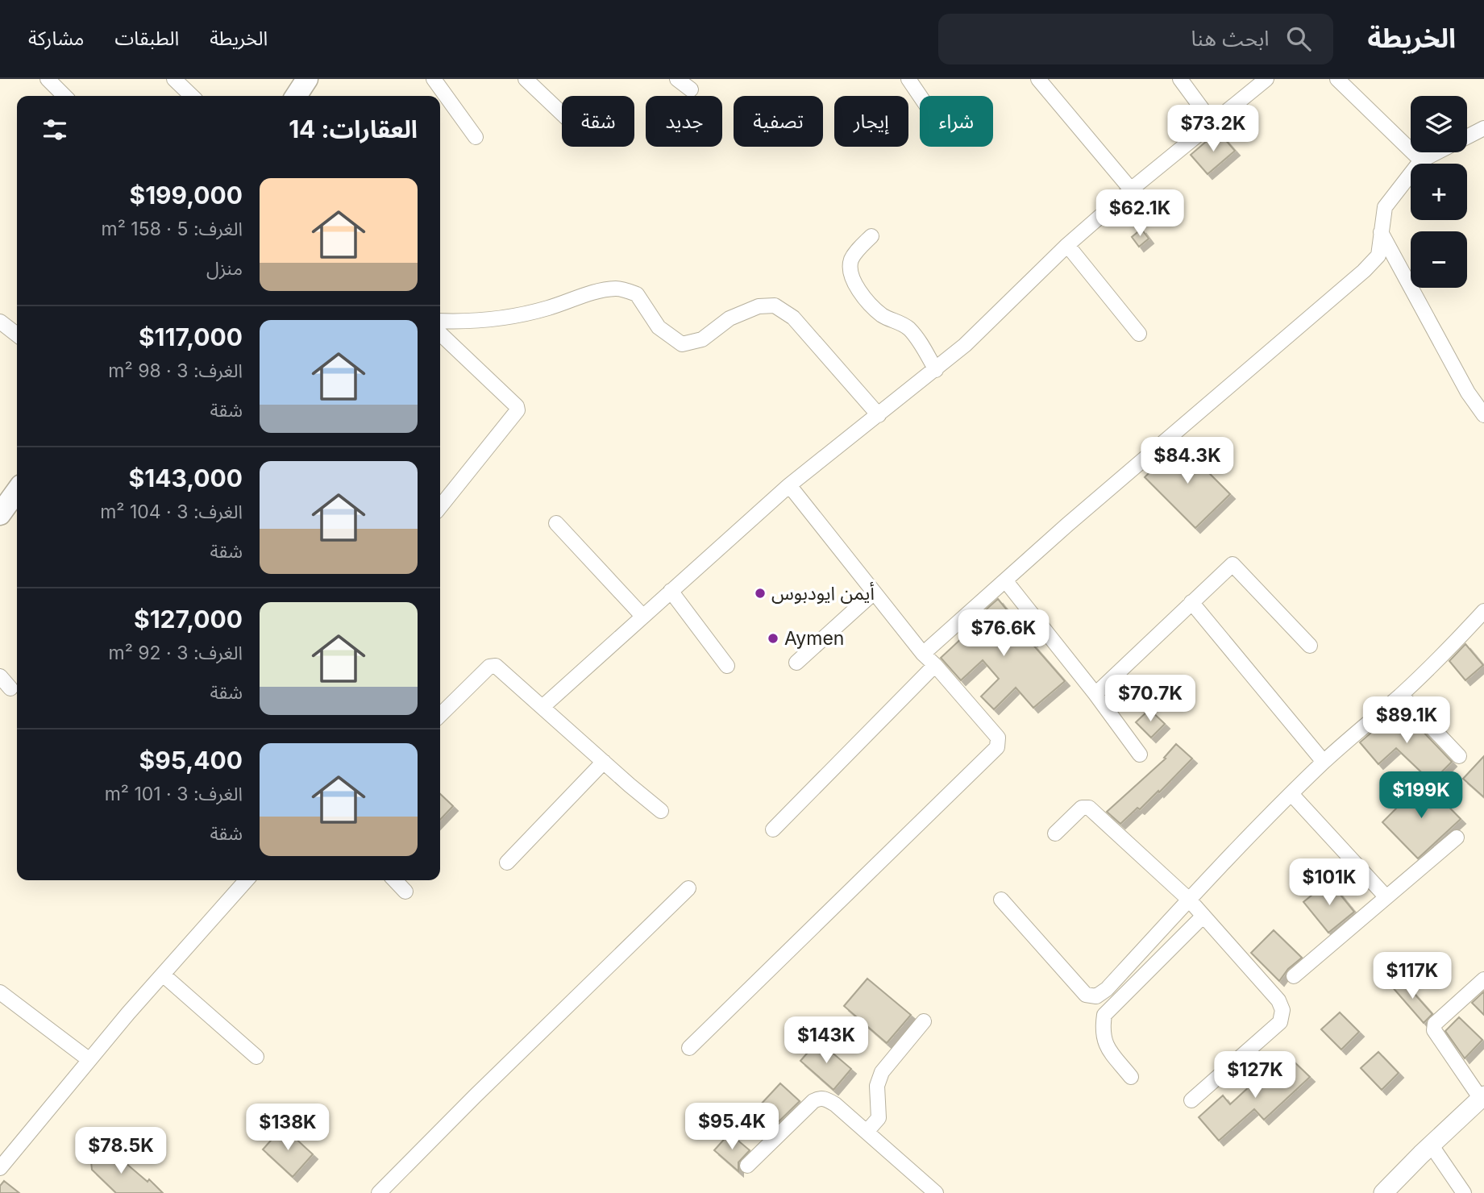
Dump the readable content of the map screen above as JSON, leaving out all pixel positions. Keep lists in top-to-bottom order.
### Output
{
  "places": ["أيمن ايودبوس", "Aymen"],
  "page": {
    "header": "الخريطة",
    "search": "ابحث هنا",
    "nav": ["الخريطة", "الطبقات", "مشاركة"],
    "map_buttons": ["+", "−"],
    "chip": [
      "شراء",
      "إيجار",
      "تصفية",
      "جديد",
      "شقة"
    ],
    "heading": "العقارات: 14",
    "price": [
      "$73.2K",
      "$62.1K",
      "$84.3K",
      "$76.6K",
      "$70.7K",
      "$89.1K",
      "$199K",
      "$101K",
      "$117K",
      "$143K",
      "$127K",
      "$95.4K",
      "$138K",
      "$78.5K"
    ],
    "list": [
      {
        "name": "$199,000",
        "note": "الغرف: 5 · 158 m² · منزل"
      },
      {
        "name": "$117,000",
        "note": "الغرف: 3 · 98 m² · شقة"
      },
      {
        "name": "$143,000",
        "note": "الغرف: 3 · 104 m² · شقة"
      },
      {
        "name": "$127,000",
        "note": "الغرف: 3 · 92 m² · شقة"
      },
      {
        "name": "$95,400",
        "note": "الغرف: 3 · 101 m² · شقة"
      }
    ]
  }
}
